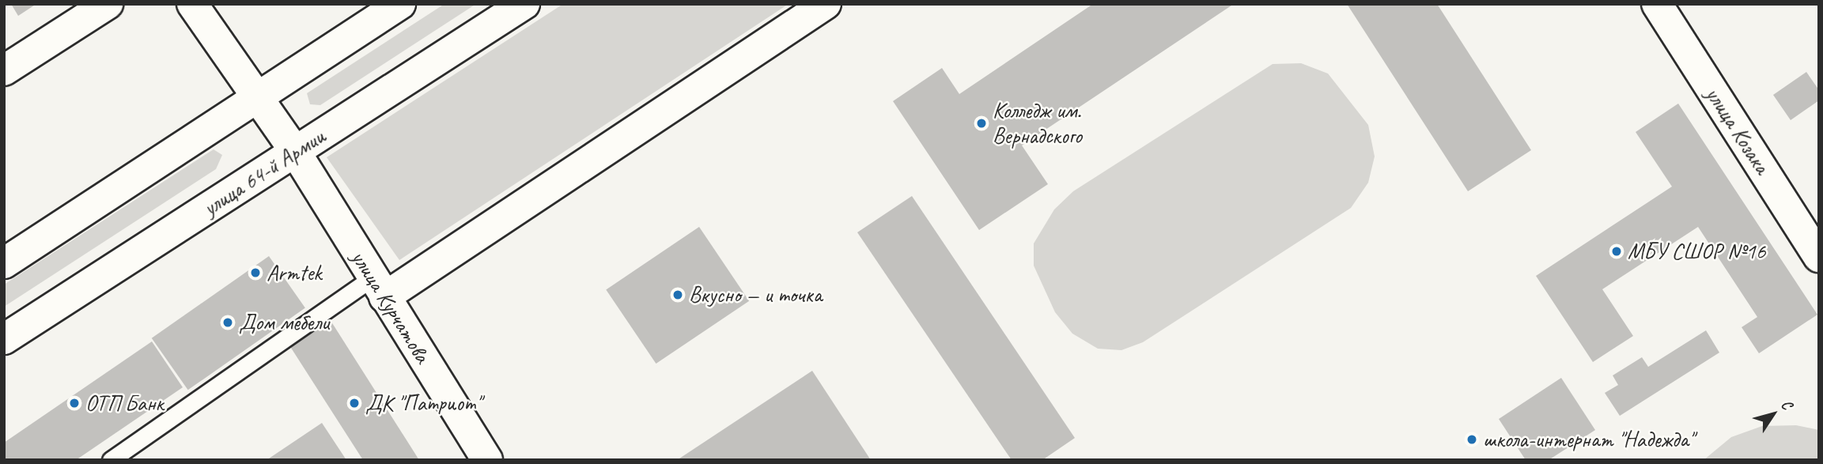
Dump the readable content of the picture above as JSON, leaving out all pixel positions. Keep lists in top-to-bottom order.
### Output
{
  "streets": {
    "main road": ["улица Козака", "улица 64-й Армии", "улица Курчатова"]
  },
  "crossings": [
    ["улица 64-й Армии", "улица Курчатова"]
  ],
  "places": [
    "Колледж им. Вернадского",
    "МБУ СШОР №16",
    "Armtek",
    "Вкусно — и точка",
    "Дом мебели",
    "ОТП Банк",
    "ДК \"Патриот\"",
    "школа-интернат \"Надежда\""
  ],
  "north": "top right"
}
